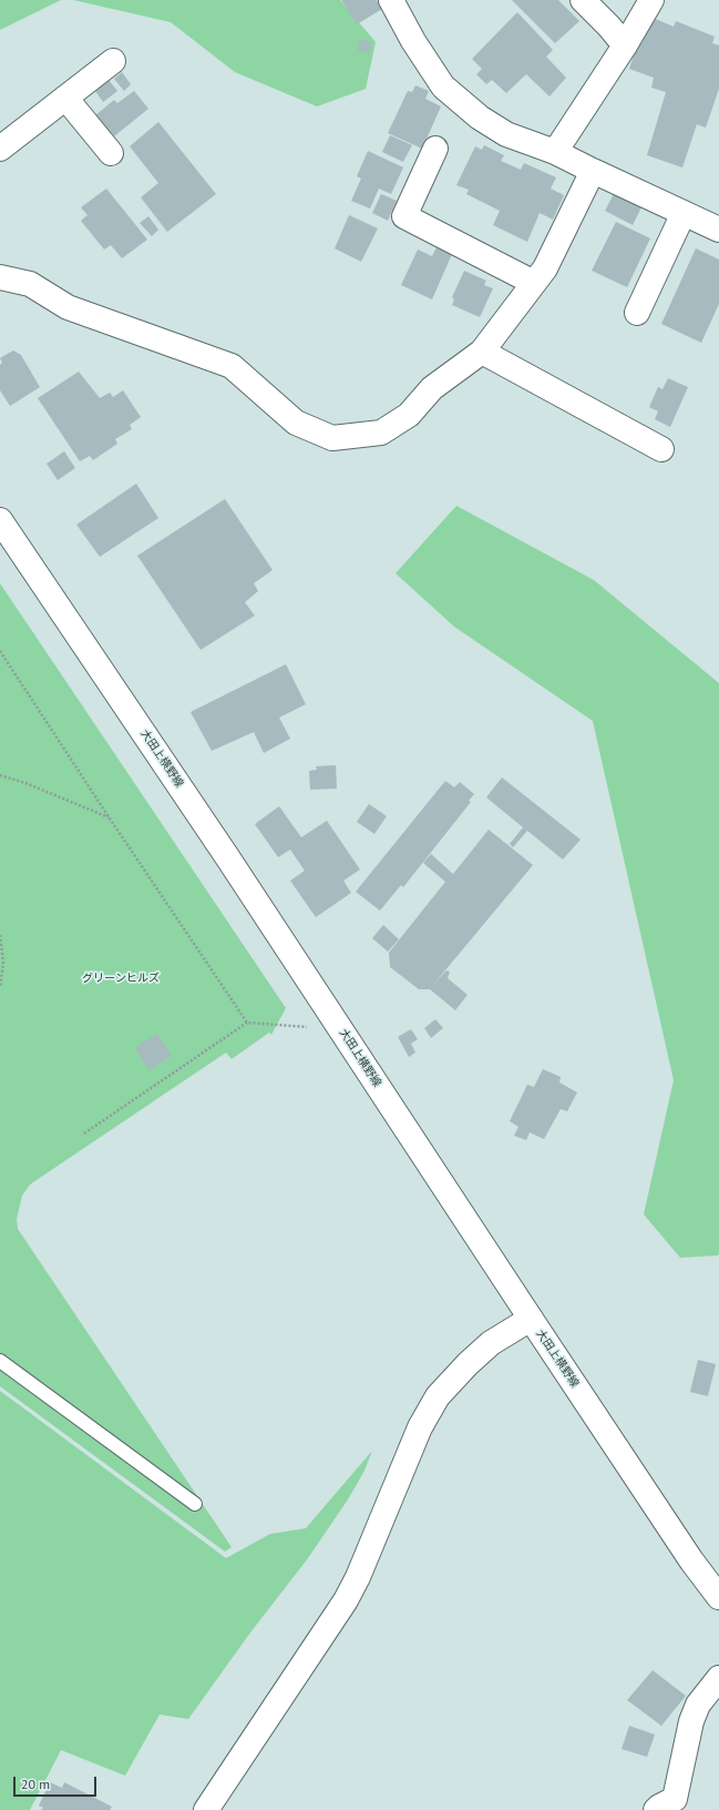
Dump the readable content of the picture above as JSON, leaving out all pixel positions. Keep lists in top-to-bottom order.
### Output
{
  "streets": {
    "street": ["大田上横野線"]
  },
  "parks": ["グリーンヒルズ"],
  "scale_bar": "20 m"
}
